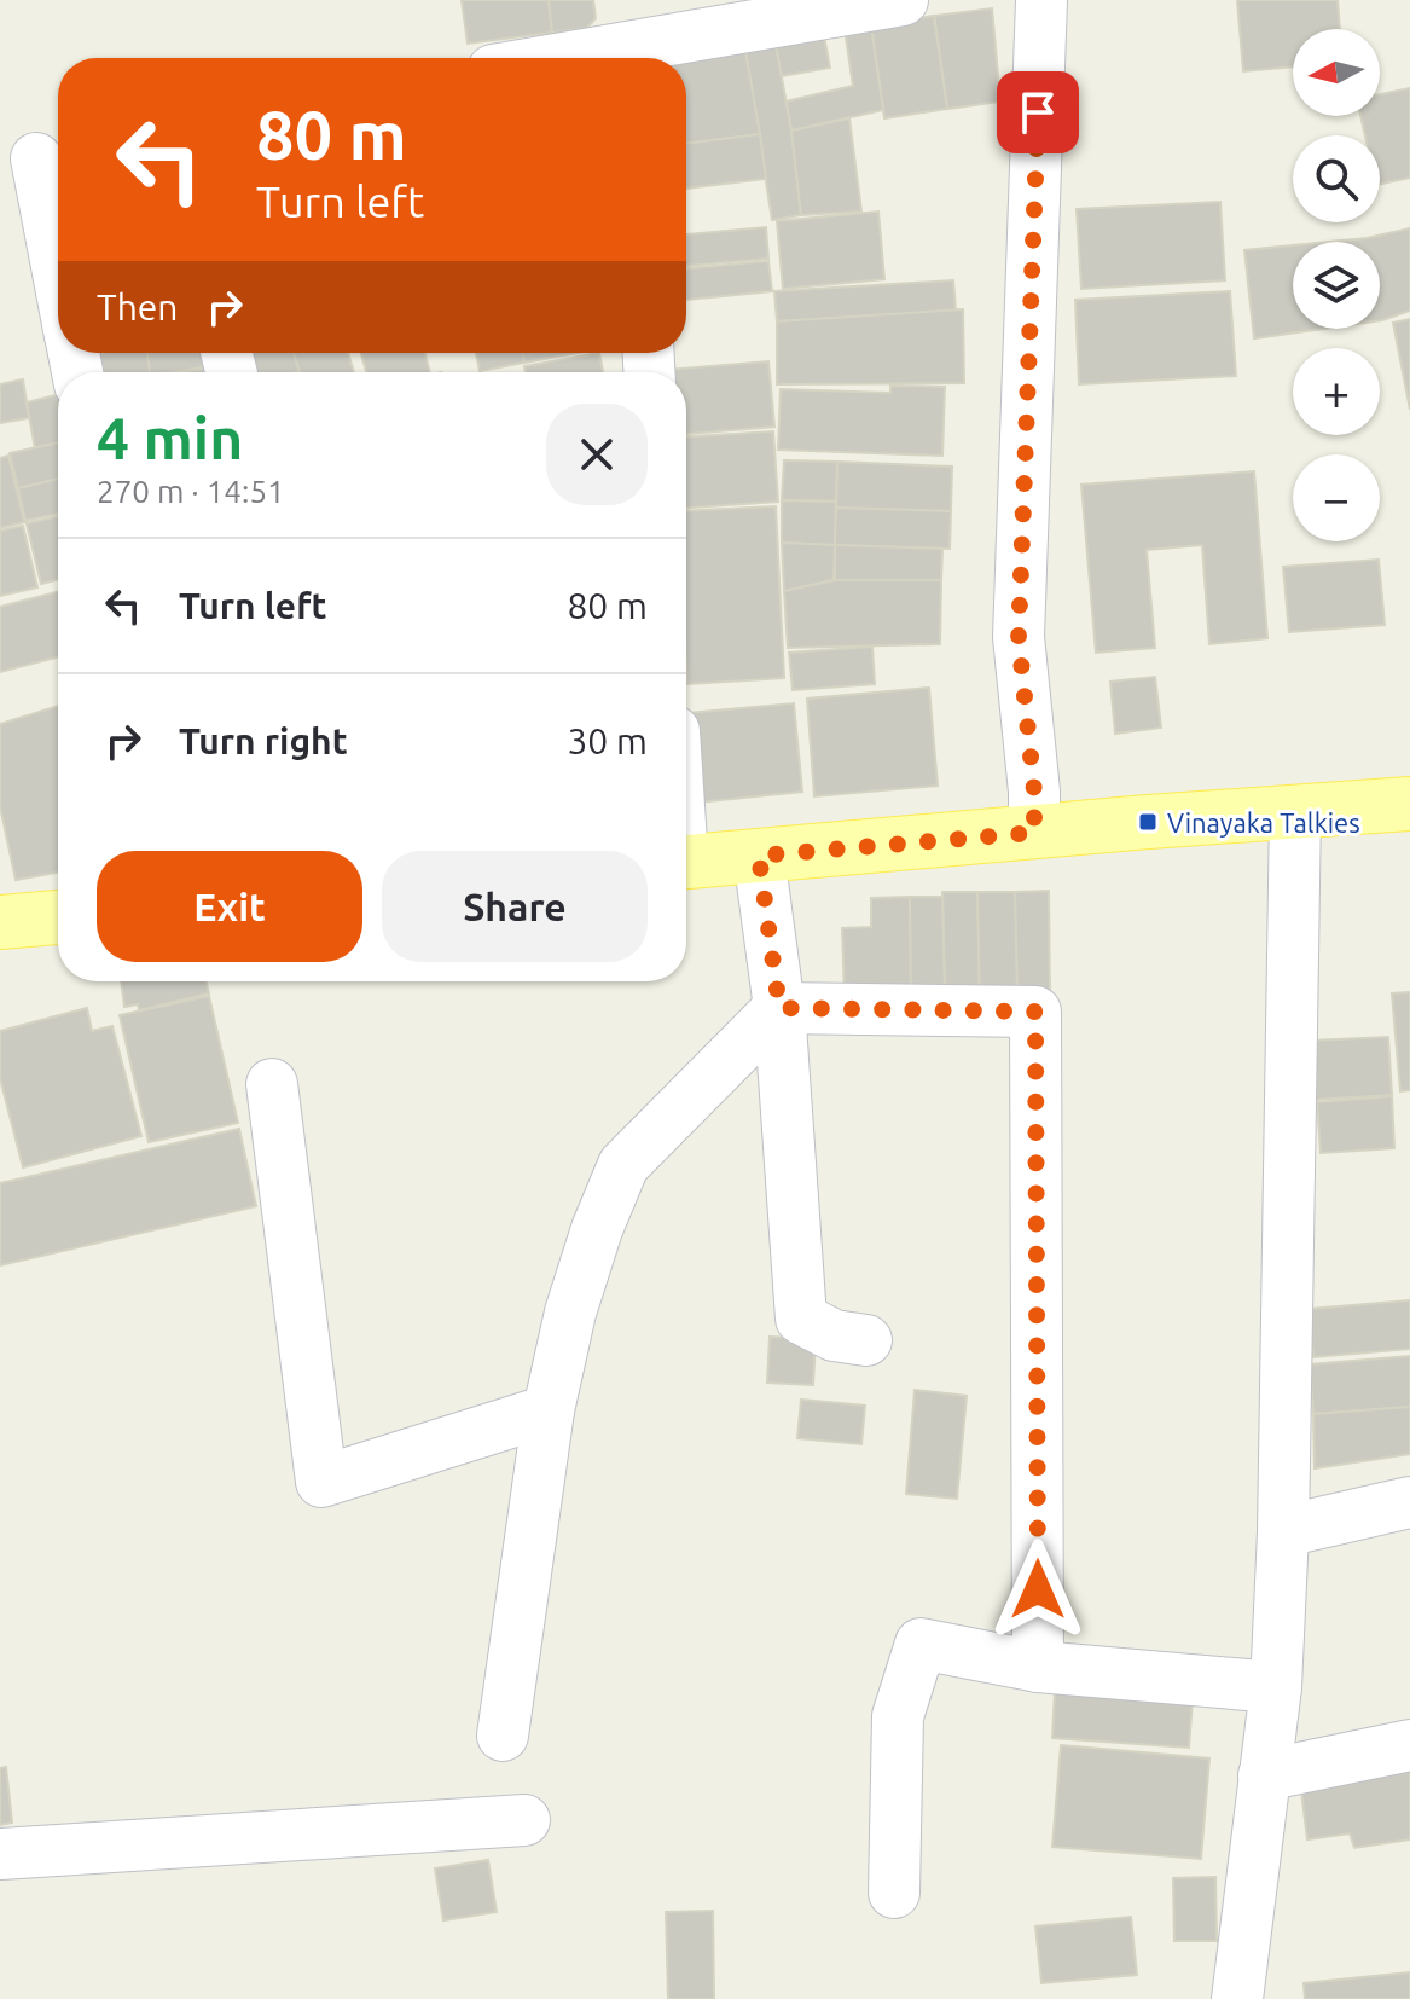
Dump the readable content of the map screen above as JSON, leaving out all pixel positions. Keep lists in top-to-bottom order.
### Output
{
  "places": {
    "transit": ["Vinayaka Talkies"]
  },
  "north": "left",
  "page": {
    "map_buttons": ["+", "−"],
    "turn": ["80 m", "Turn left"],
    "then": "Then",
    "heading": ["4 min", "270 m · 14:51"],
    "list": [
      {
        "name": "Turn left",
        "value": "80 m"
      },
      {
        "name": "Turn right",
        "value": "30 m"
      }
    ],
    "buttons": ["Exit", "Share"]
  }
}
